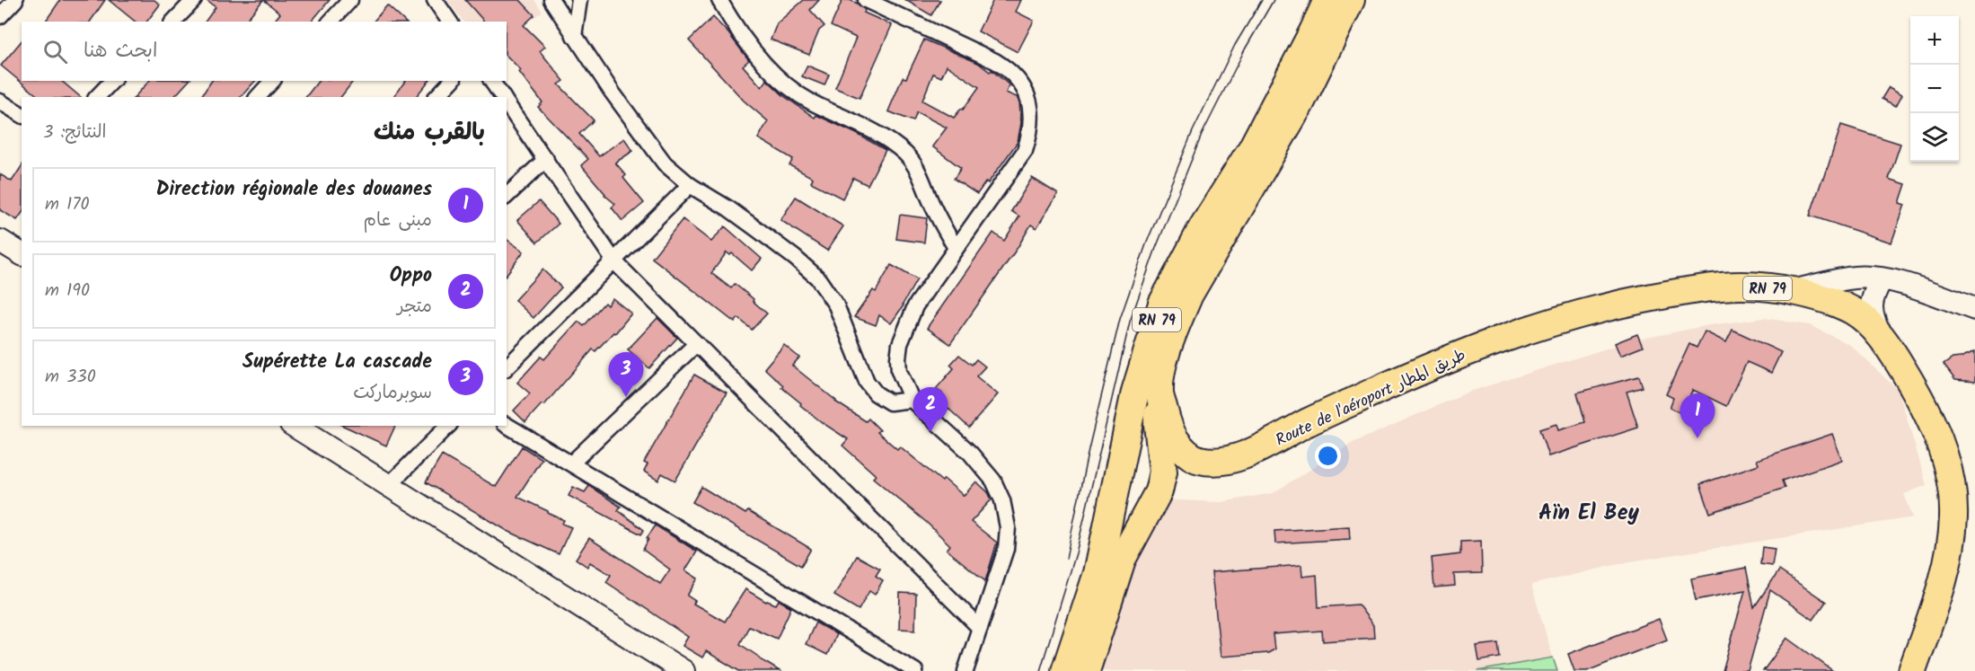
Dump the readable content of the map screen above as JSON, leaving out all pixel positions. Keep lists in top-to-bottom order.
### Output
{
  "streets": {
    "highway": ["RN 79", "Route de l'aéroport طريق المطار"]
  },
  "districts": ["Aïn El Bey"],
  "page": {
    "map_buttons": ["+", "−"],
    "search": "ابحث هنا",
    "heading": ["بالقرب منك", "النتائج: 3"],
    "list": [
      {
        "mark": "1",
        "name": "Direction régionale des douanes",
        "note": "مبنى عام",
        "value": "170 m"
      },
      {
        "mark": "2",
        "name": "Oppo",
        "note": "متجر",
        "value": "190 m"
      },
      {
        "mark": "3",
        "name": "Supérette La cascade",
        "note": "سوبرماركت",
        "value": "330 m"
      }
    ],
    "pins": ["3", "2", "1"]
  }
}
